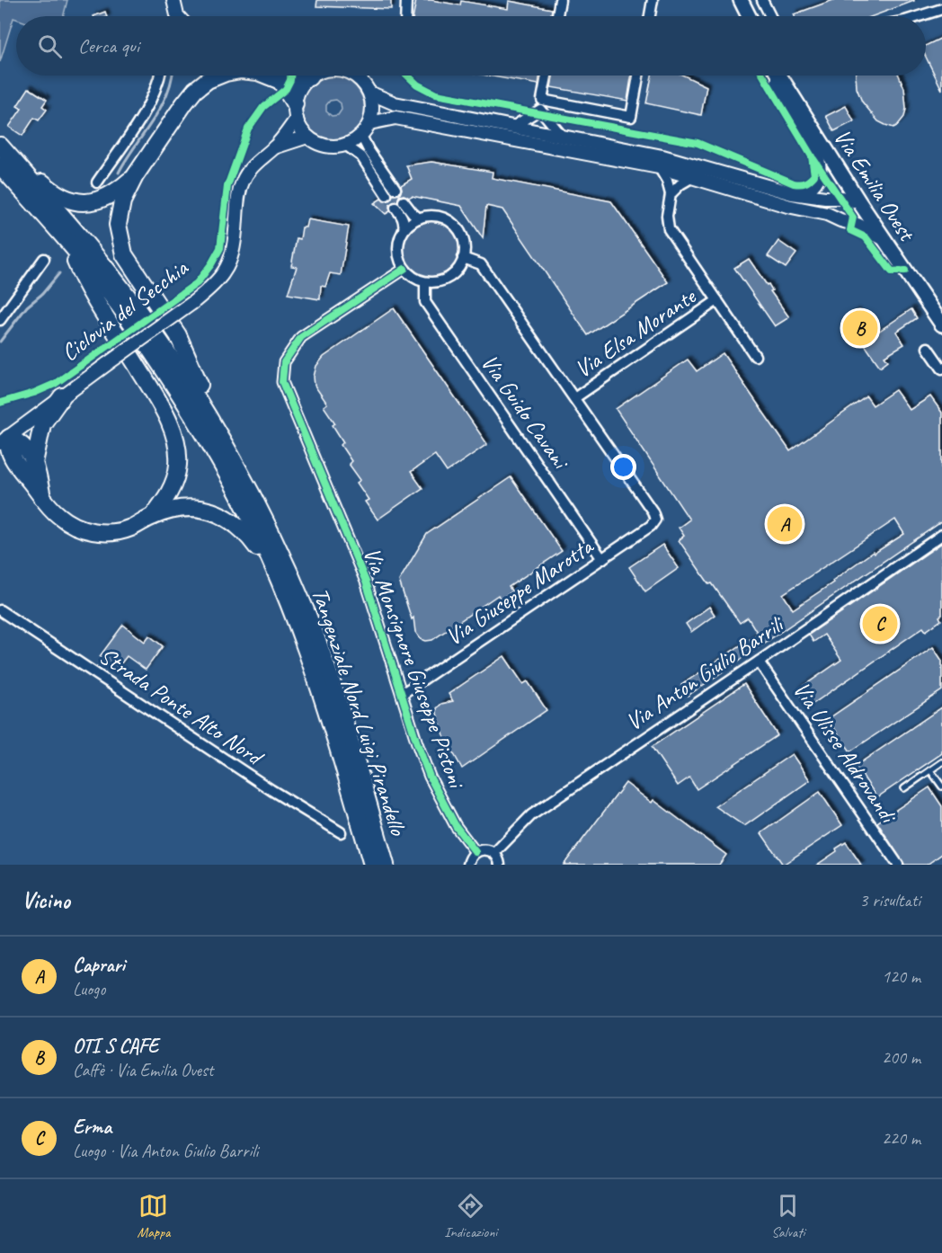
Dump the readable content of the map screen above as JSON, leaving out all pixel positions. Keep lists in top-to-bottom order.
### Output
{
  "streets": {
    "highway": ["Tangenziale Nord Luigi Pirandello"],
    "main road": ["Via Emilia Ovest"],
    "street": [
      "Via Elsa Morante",
      "Via Guido Cavani",
      "Via Giuseppe Marotta",
      "Via Monsignore Giuseppe Pistoni",
      "Via Anton Giulio Barrili",
      "Strada Ponte Alto Nord",
      "Via Ulisse Aldrovandi"
    ],
    "cycle path": ["Ciclovia del Secchia"]
  },
  "crossings": [
    ["Via Elsa Morante", "Via Guido Cavani"],
    ["Via Guido Cavani", "Via Giuseppe Marotta"],
    ["Via Guido Cavani", "Via Monsignore Giuseppe Pistoni"],
    ["Via Giuseppe Marotta", "Via Monsignore Giuseppe Pistoni"],
    ["Via Anton Giulio Barrili", "Via Ulisse Aldrovandi"]
  ],
  "page": {
    "search": "Cerca qui",
    "pins": ["B", "A", "C"],
    "heading": ["Vicino", "3 risultati"],
    "list": [
      {
        "mark": "A",
        "name": "Caprari",
        "note": "Luogo",
        "value": "120 m"
      },
      {
        "mark": "B",
        "name": "OTI S CAFE",
        "note": "Caffè · Via Emilia Ovest",
        "value": "200 m"
      },
      {
        "mark": "C",
        "name": "Erma",
        "note": "Luogo · Via Anton Giulio Barrili",
        "value": "220 m"
      }
    ],
    "nav": ["Mappa", "Indicazioni", "Salvati"]
  }
}
